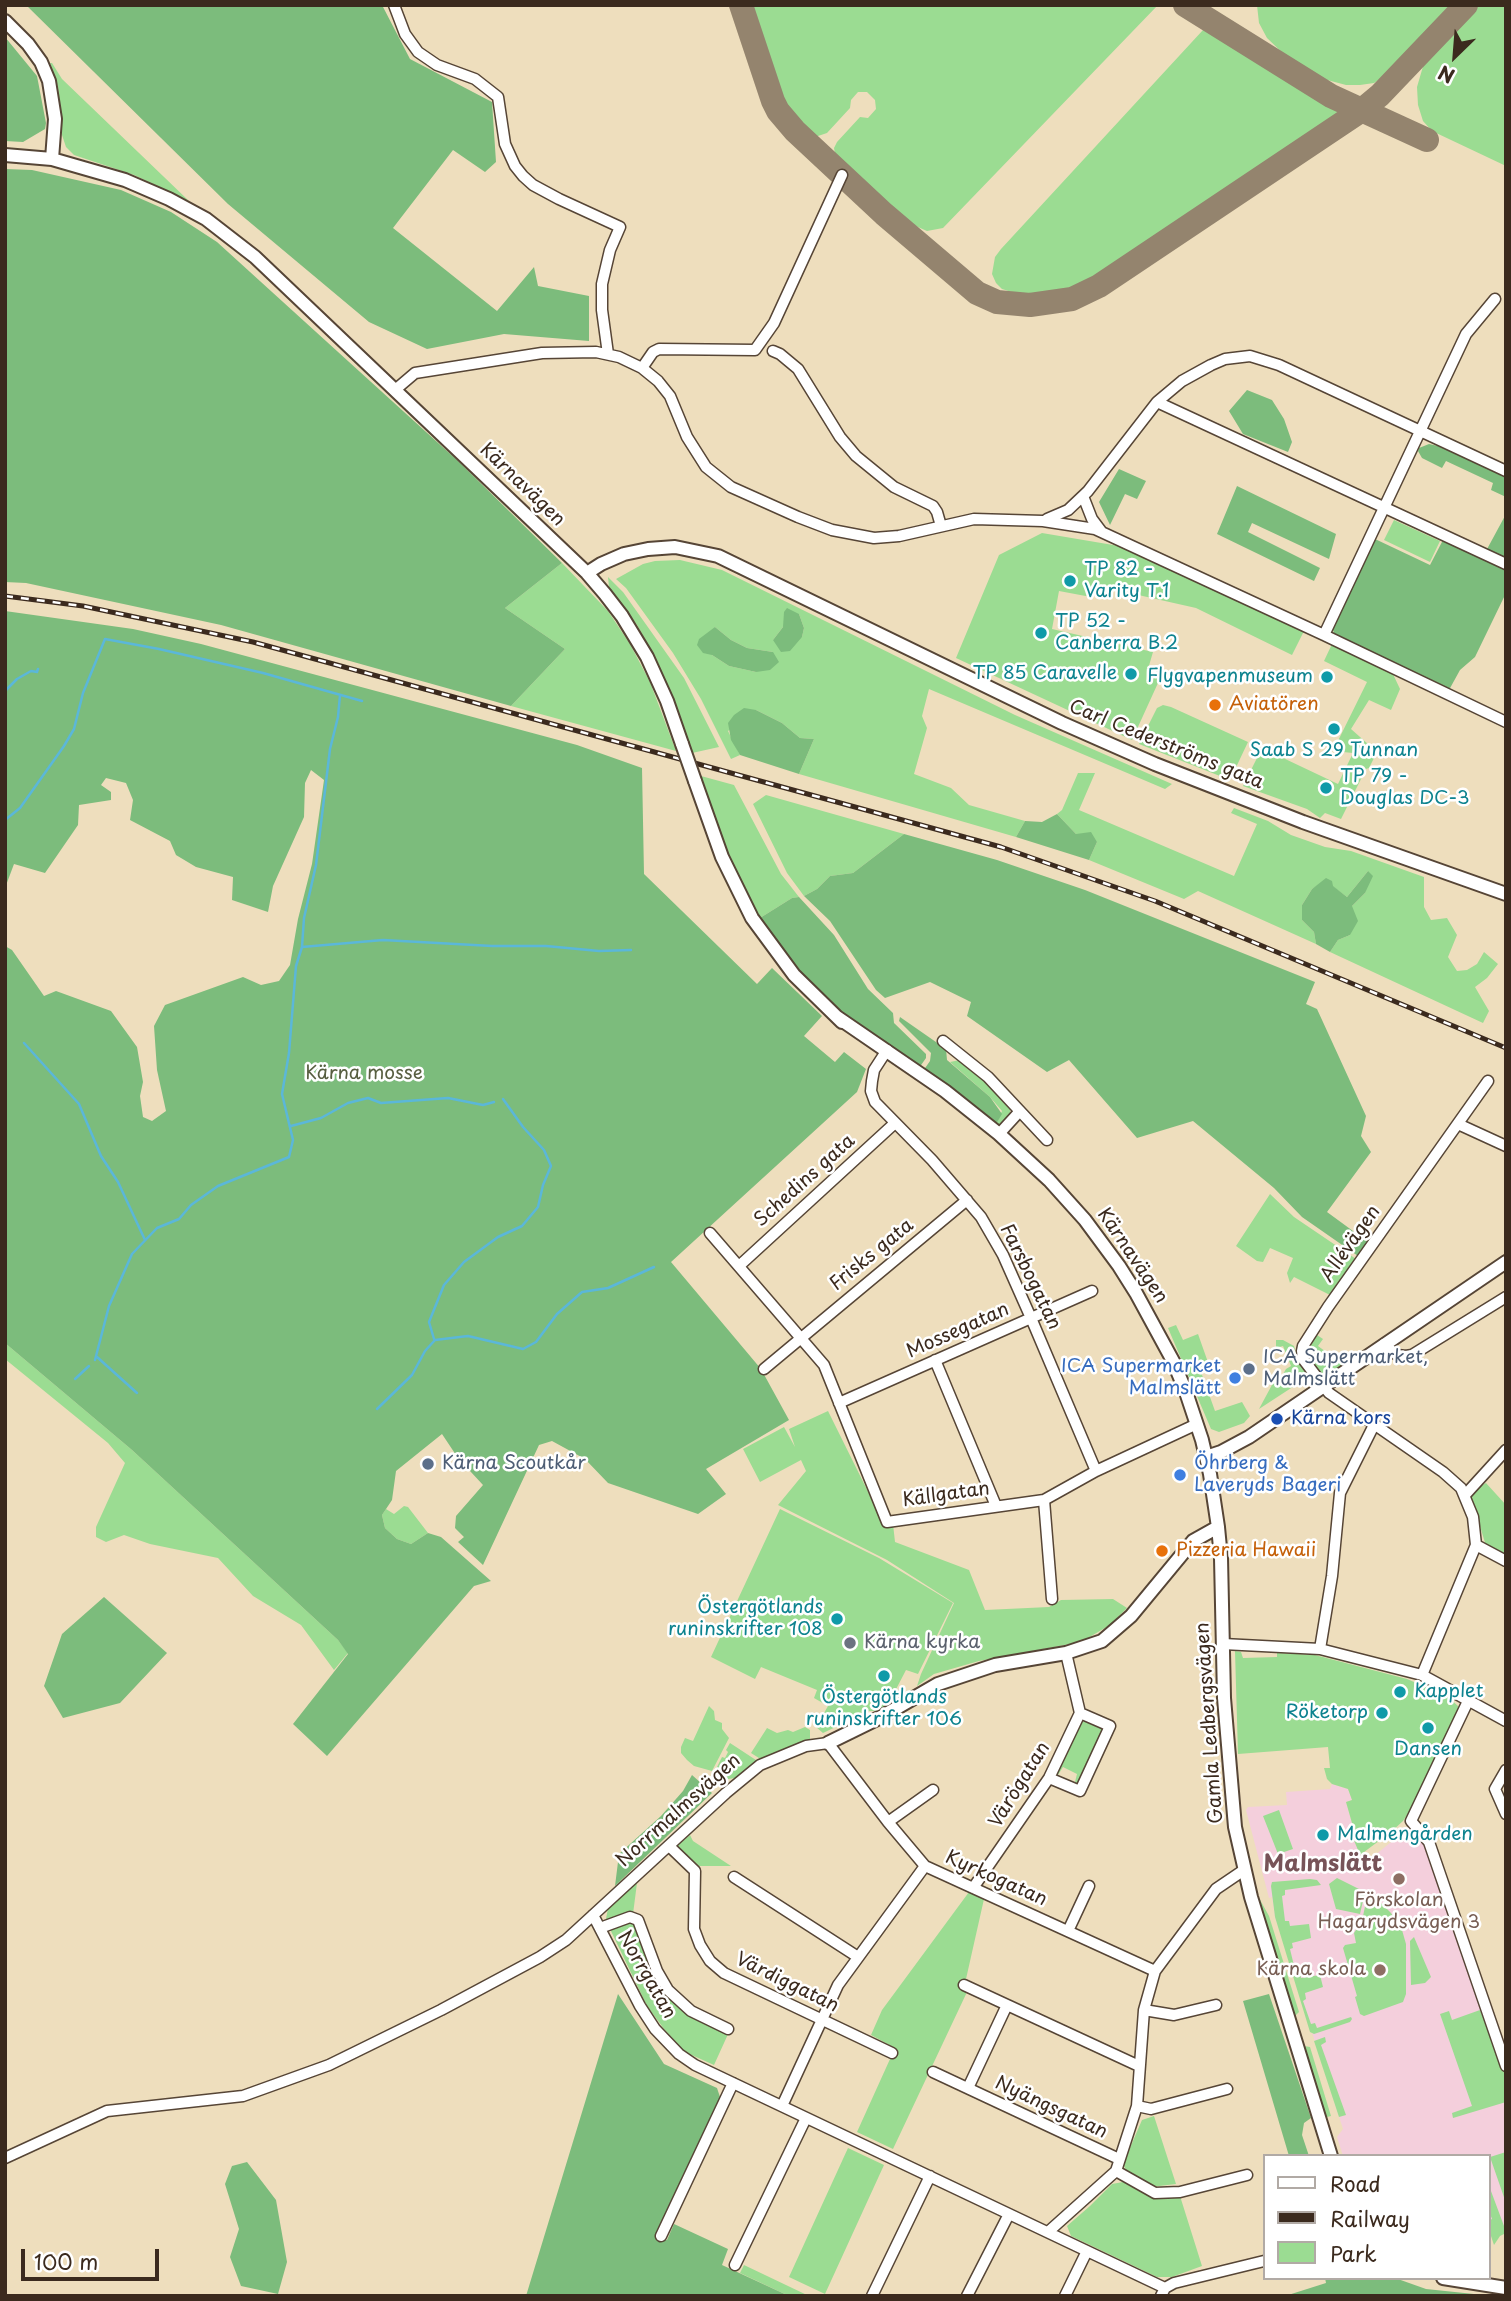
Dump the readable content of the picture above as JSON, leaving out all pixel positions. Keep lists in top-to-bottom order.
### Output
{
  "streets": {
    "street": [
      "Kärnavägen",
      "Carl Cederströms gata",
      "Schedins gata",
      "Allévägen",
      "Frisks gata",
      "Farsbogatan",
      "Mossegatan",
      "Källgatan",
      "Gamla Ledbergsvägen",
      "Värögatan",
      "Norrmalmsvägen",
      "Kyrkogatan",
      "Norrgatan",
      "Värdiggatan",
      "Nyängsgatan"
    ]
  },
  "crossings": [
    ["Kärnavägen", "Carl Cederströms gata"],
    ["Kärnavägen", "Farsbogatan"],
    ["Kärnavägen", "Källgatan"],
    ["Schedins gata", "Farsbogatan"],
    ["Schedins gata", "Källgatan"],
    ["Frisks gata", "Farsbogatan"],
    ["Frisks gata", "Källgatan"],
    ["Farsbogatan", "Mossegatan"],
    ["Farsbogatan", "Källgatan"],
    ["Mossegatan", "Källgatan"],
    ["Gamla Ledbergsvägen", "Norrmalmsvägen"],
    ["Värögatan", "Kyrkogatan"],
    ["Norrmalmsvägen", "Kyrkogatan"],
    ["Norrmalmsvägen", "Norrgatan"],
    ["Norrmalmsvägen", "Värdiggatan"]
  ],
  "districts": ["Malmslätt"],
  "parks": ["Kärna mosse"],
  "places": [
    "TP 82 - Varity T.1",
    "TP 52 - Canberra B.2",
    "TP 85 Caravelle",
    "Flygvapenmuseum",
    "Aviatören",
    "Saab S 29 Tunnan",
    "TP 79 - Douglas DC-3",
    "ICA Supermarket, Malmslätt",
    "ICA Supermarket Malmslätt",
    "Kärna kors",
    "Kärna Scoutkår",
    "Öhrberg & Laveryds Bageri",
    "Pizzeria Hawaii",
    "Östergötlands runinskrifter 108",
    "Kärna kyrka",
    "Östergötlands runinskrifter 106",
    "Kapplet",
    "Röketorp",
    "Dansen",
    "Malmengården",
    "Förskolan Hagarydsvägen 3",
    "Kärna skola"
  ],
  "legend": ["Road", "Railway", "Park"],
  "scale_bar": "100 m",
  "north": "bottom left"
}
